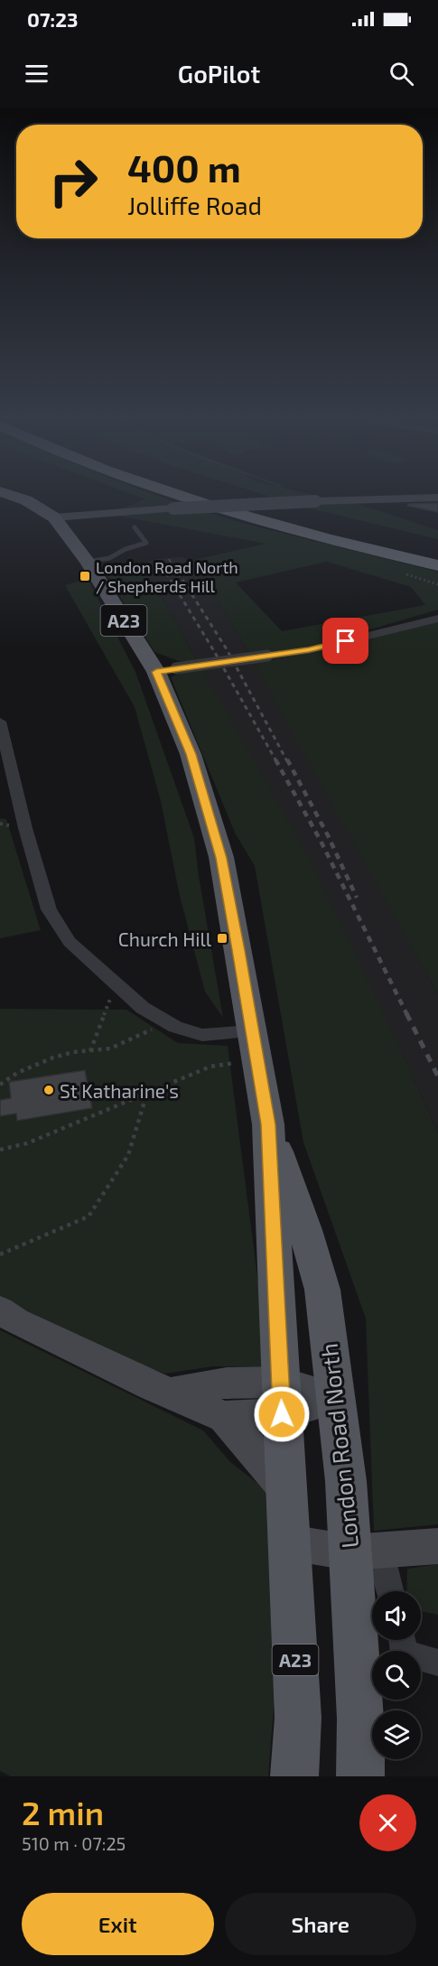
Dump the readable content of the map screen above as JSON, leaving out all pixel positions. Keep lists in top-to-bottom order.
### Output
{
  "streets": {
    "main road": ["A23", "London Road North"]
  },
  "places": {
    "transit": ["London Road North / Shepherds Hill", "Church Hill"],
    "other": ["St Katharine's"]
  },
  "page": {
    "status": "07:23",
    "header": "GoPilot",
    "turn": ["400 m", "Jolliffe Road"],
    "heading": ["2 min", "510 m · 07:25"],
    "buttons": ["Exit", "Share"]
  }
}
